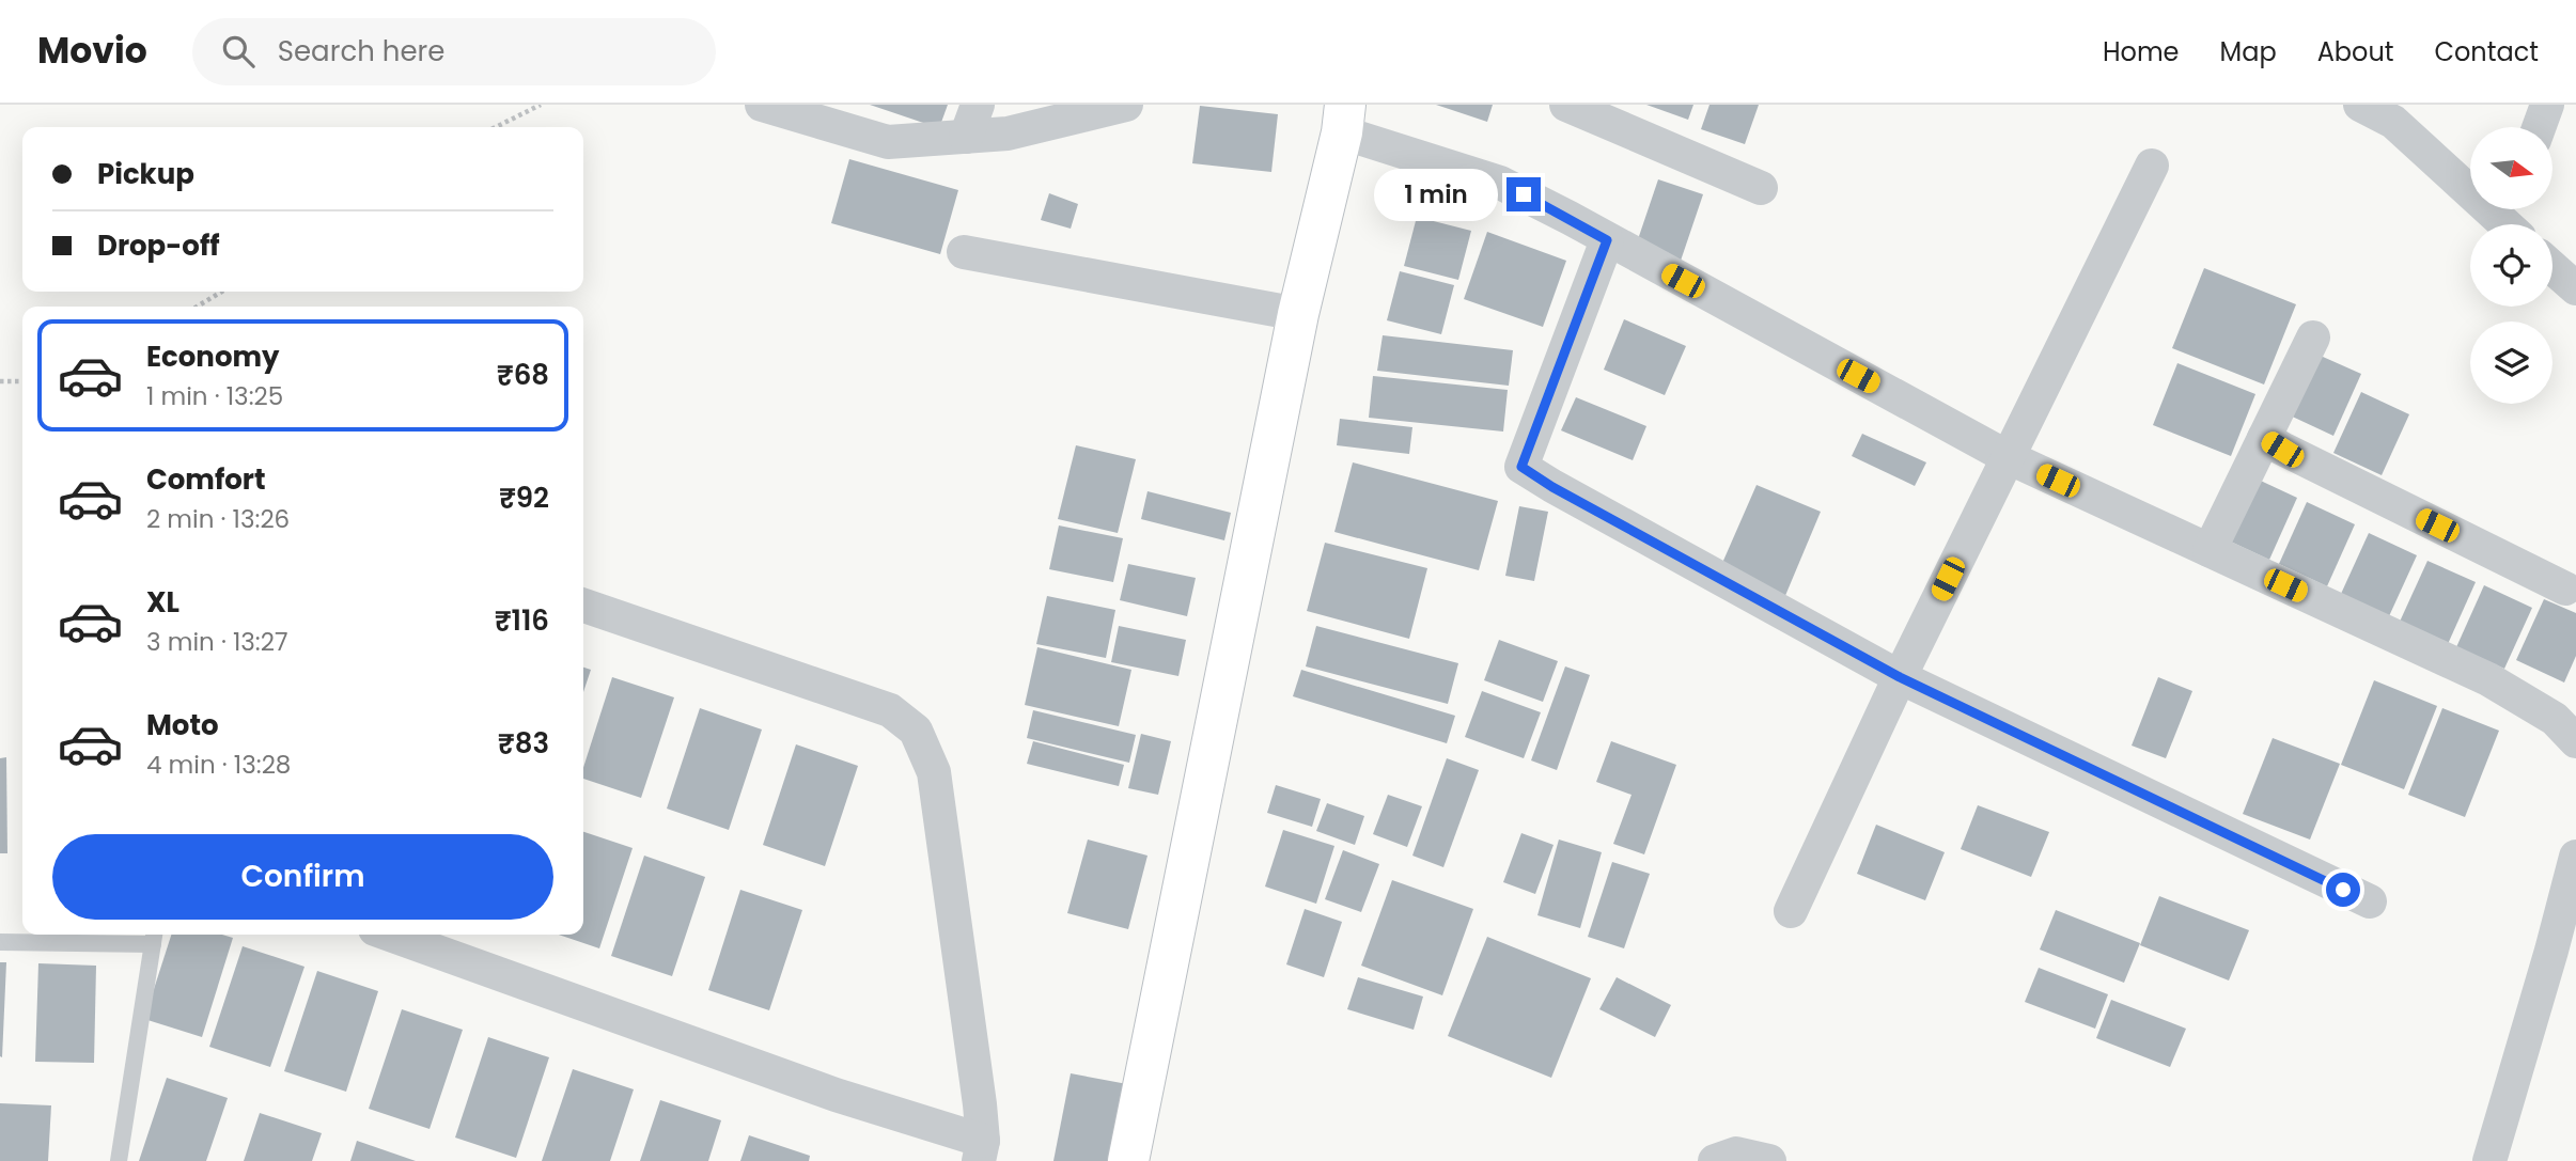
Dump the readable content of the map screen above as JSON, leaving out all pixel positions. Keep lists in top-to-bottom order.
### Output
{
  "north": "right",
  "page": {
    "header": "Movio",
    "search": "Search here",
    "nav": [
      "Home",
      "Map",
      "About",
      "Contact"
    ],
    "banner": ["Pickup", "Drop-off"],
    "bubble": "1 min",
    "list": [
      {
        "name": "Economy",
        "note": "1 min · 13:25",
        "value": "₹68"
      },
      {
        "name": "Comfort",
        "note": "2 min · 13:26",
        "value": "₹92"
      },
      {
        "name": "XL",
        "note": "3 min · 13:27",
        "value": "₹116"
      },
      {
        "name": "Moto",
        "note": "4 min · 13:28",
        "value": "₹83"
      }
    ],
    "buttons": "Confirm"
  }
}
